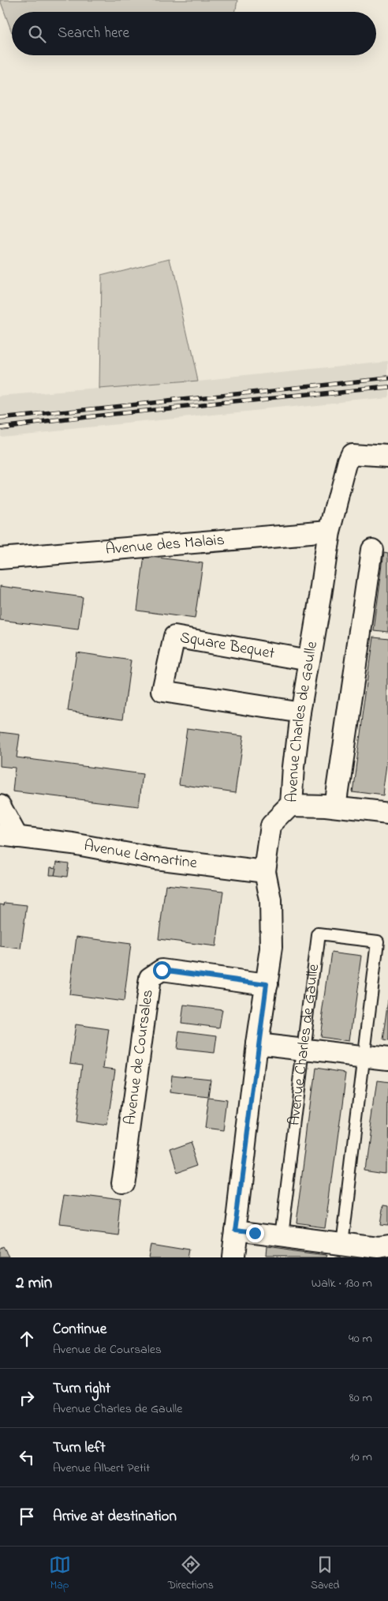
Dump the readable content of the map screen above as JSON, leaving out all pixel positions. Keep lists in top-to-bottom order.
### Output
{
  "streets": {
    "street": [
      "Avenue des Malais",
      "Square Bequet",
      "Avenue Charles de Gaulle",
      "Avenue Lamartine",
      "Avenue de Coursales"
    ]
  },
  "crossings": [
    ["Avenue des Malais", "Avenue Charles de Gaulle"],
    ["Square Bequet", "Avenue Charles de Gaulle"],
    ["Avenue Charles de Gaulle", "Avenue Lamartine"],
    ["Avenue Charles de Gaulle", "Avenue de Coursales"]
  ],
  "page": {
    "search": "Search here",
    "heading": ["2 min", "Walk · 130 m"],
    "list": [
      ["Continue", "Avenue de Coursales", "40 m"],
      ["Turn right", "Avenue Charles de Gaulle", "80 m"],
      ["Turn left", "Avenue Albert Petit", "10 m"],
      "Arrive at destination"
    ],
    "nav": ["Map", "Directions", "Saved"]
  }
}
